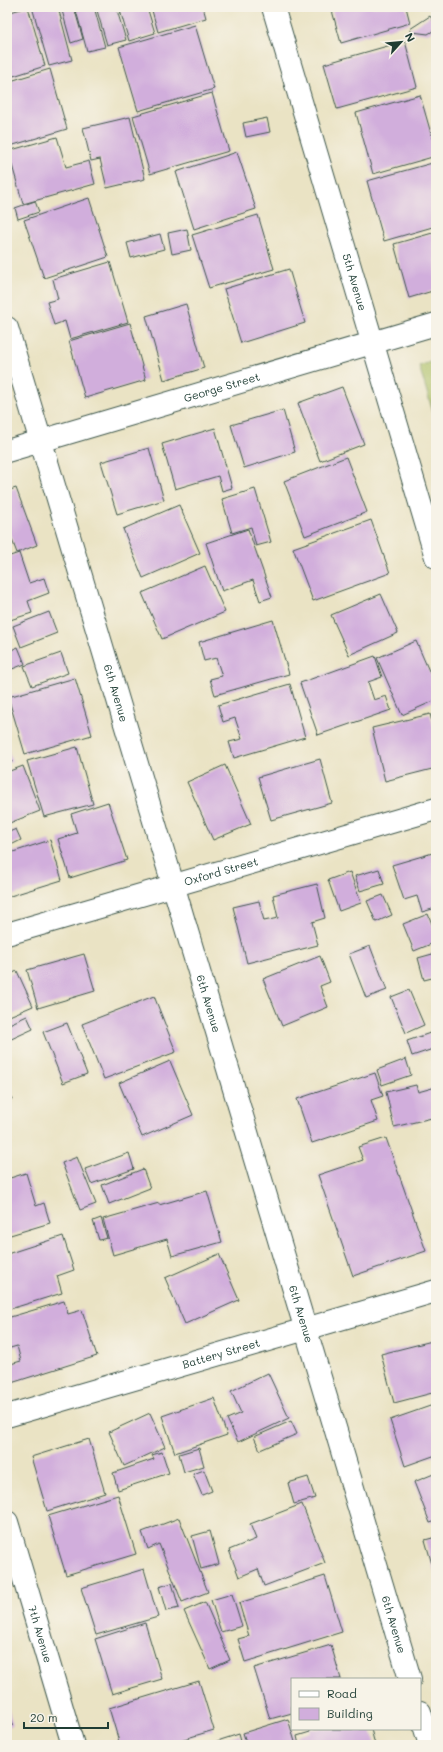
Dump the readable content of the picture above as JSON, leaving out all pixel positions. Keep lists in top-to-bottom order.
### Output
{
  "streets": {
    "street": [
      "5th Avenue",
      "George Street",
      "6th Avenue",
      "Oxford Street",
      "Battery Street",
      "7th Avenue"
    ]
  },
  "crossings": [
    ["5th Avenue", "George Street"],
    ["George Street", "6th Avenue"],
    ["6th Avenue", "Oxford Street"],
    ["6th Avenue", "Battery Street"]
  ],
  "legend": ["Road", "Building"],
  "scale_bar": "20 m",
  "north": "top right"
}
